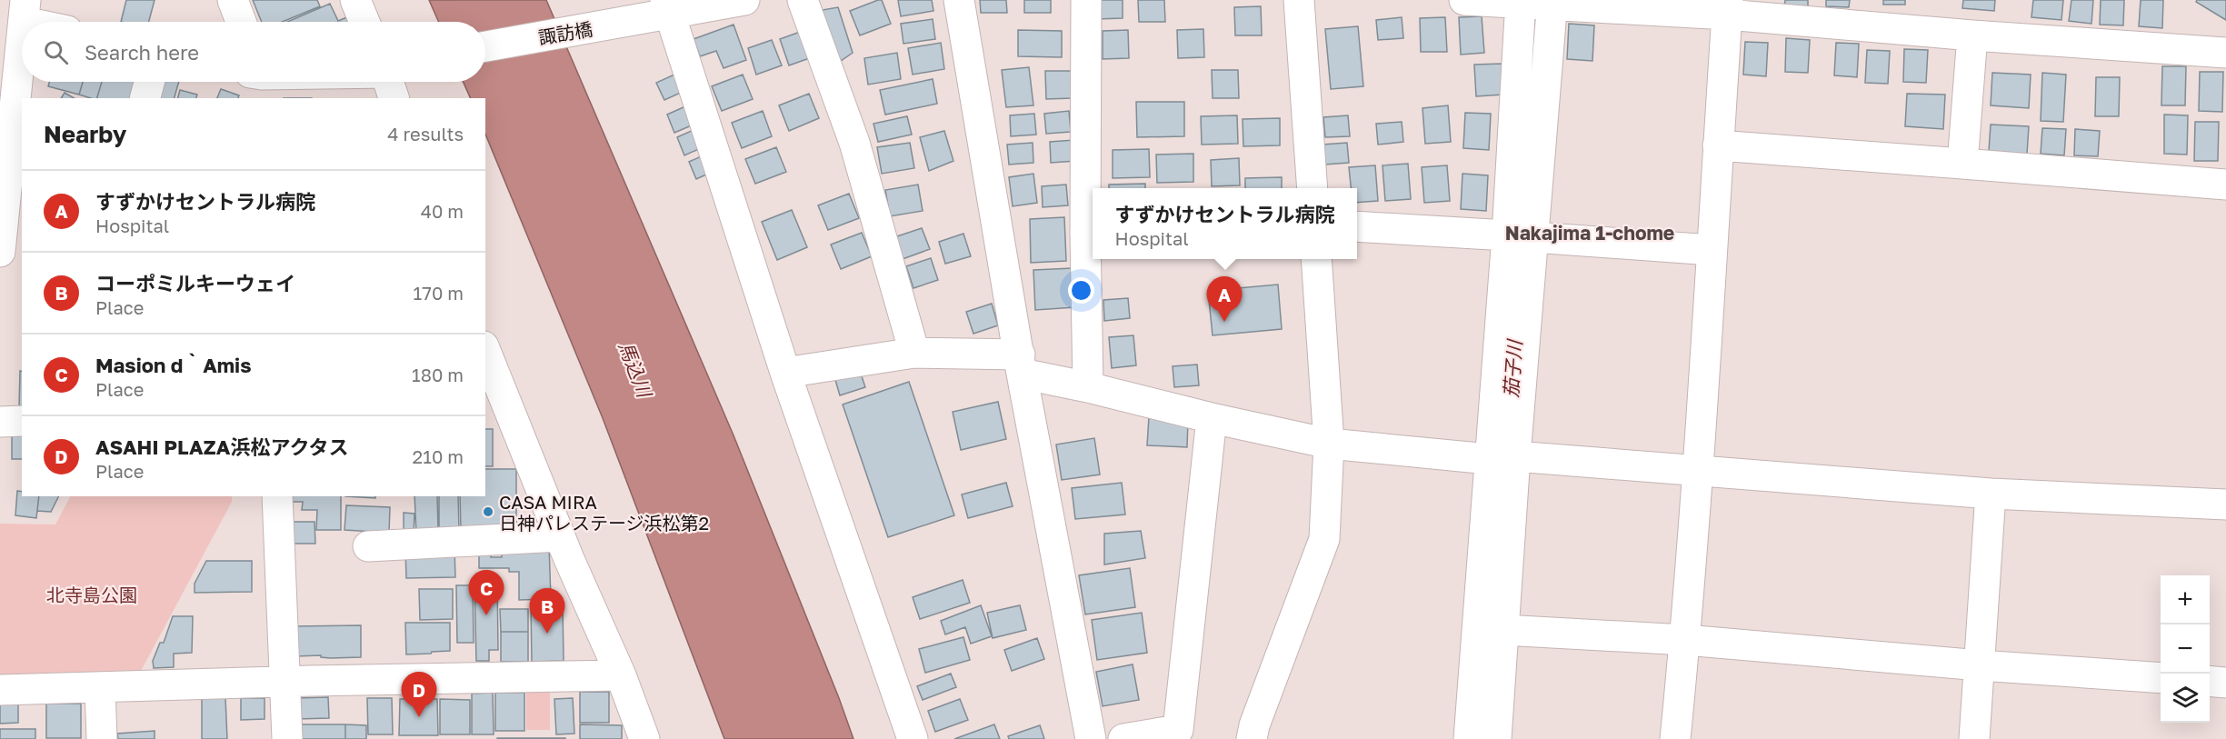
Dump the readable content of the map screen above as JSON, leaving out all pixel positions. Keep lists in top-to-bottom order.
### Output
{
  "streets": {
    "street": ["諏訪橋"]
  },
  "districts": ["Nakajima 1-chome"],
  "water": ["馬込川", "茄子川"],
  "parks": ["北寺島公園"],
  "places": ["CASA MIRA 日神パレステージ浜松第2"],
  "page": {
    "search": "Search here",
    "heading": ["Nearby", "4 results"],
    "list": [
      {
        "mark": "A",
        "name": "すずかけセントラル病院",
        "note": "Hospital",
        "value": "40 m"
      },
      {
        "mark": "B",
        "name": "コーポミルキーウェイ",
        "note": "Place",
        "value": "170 m"
      },
      {
        "mark": "C",
        "name": "Masion d｀Amis",
        "note": "Place",
        "value": "180 m"
      },
      {
        "mark": "D",
        "name": "ASAHI PLAZA浜松アクタス",
        "note": "Place",
        "value": "210 m"
      }
    ],
    "popup": ["すずかけセントラル病院", "Hospital"],
    "pins": [
      "A",
      "C",
      "B",
      "D"
    ],
    "map_buttons": ["+", "−"]
  }
}
